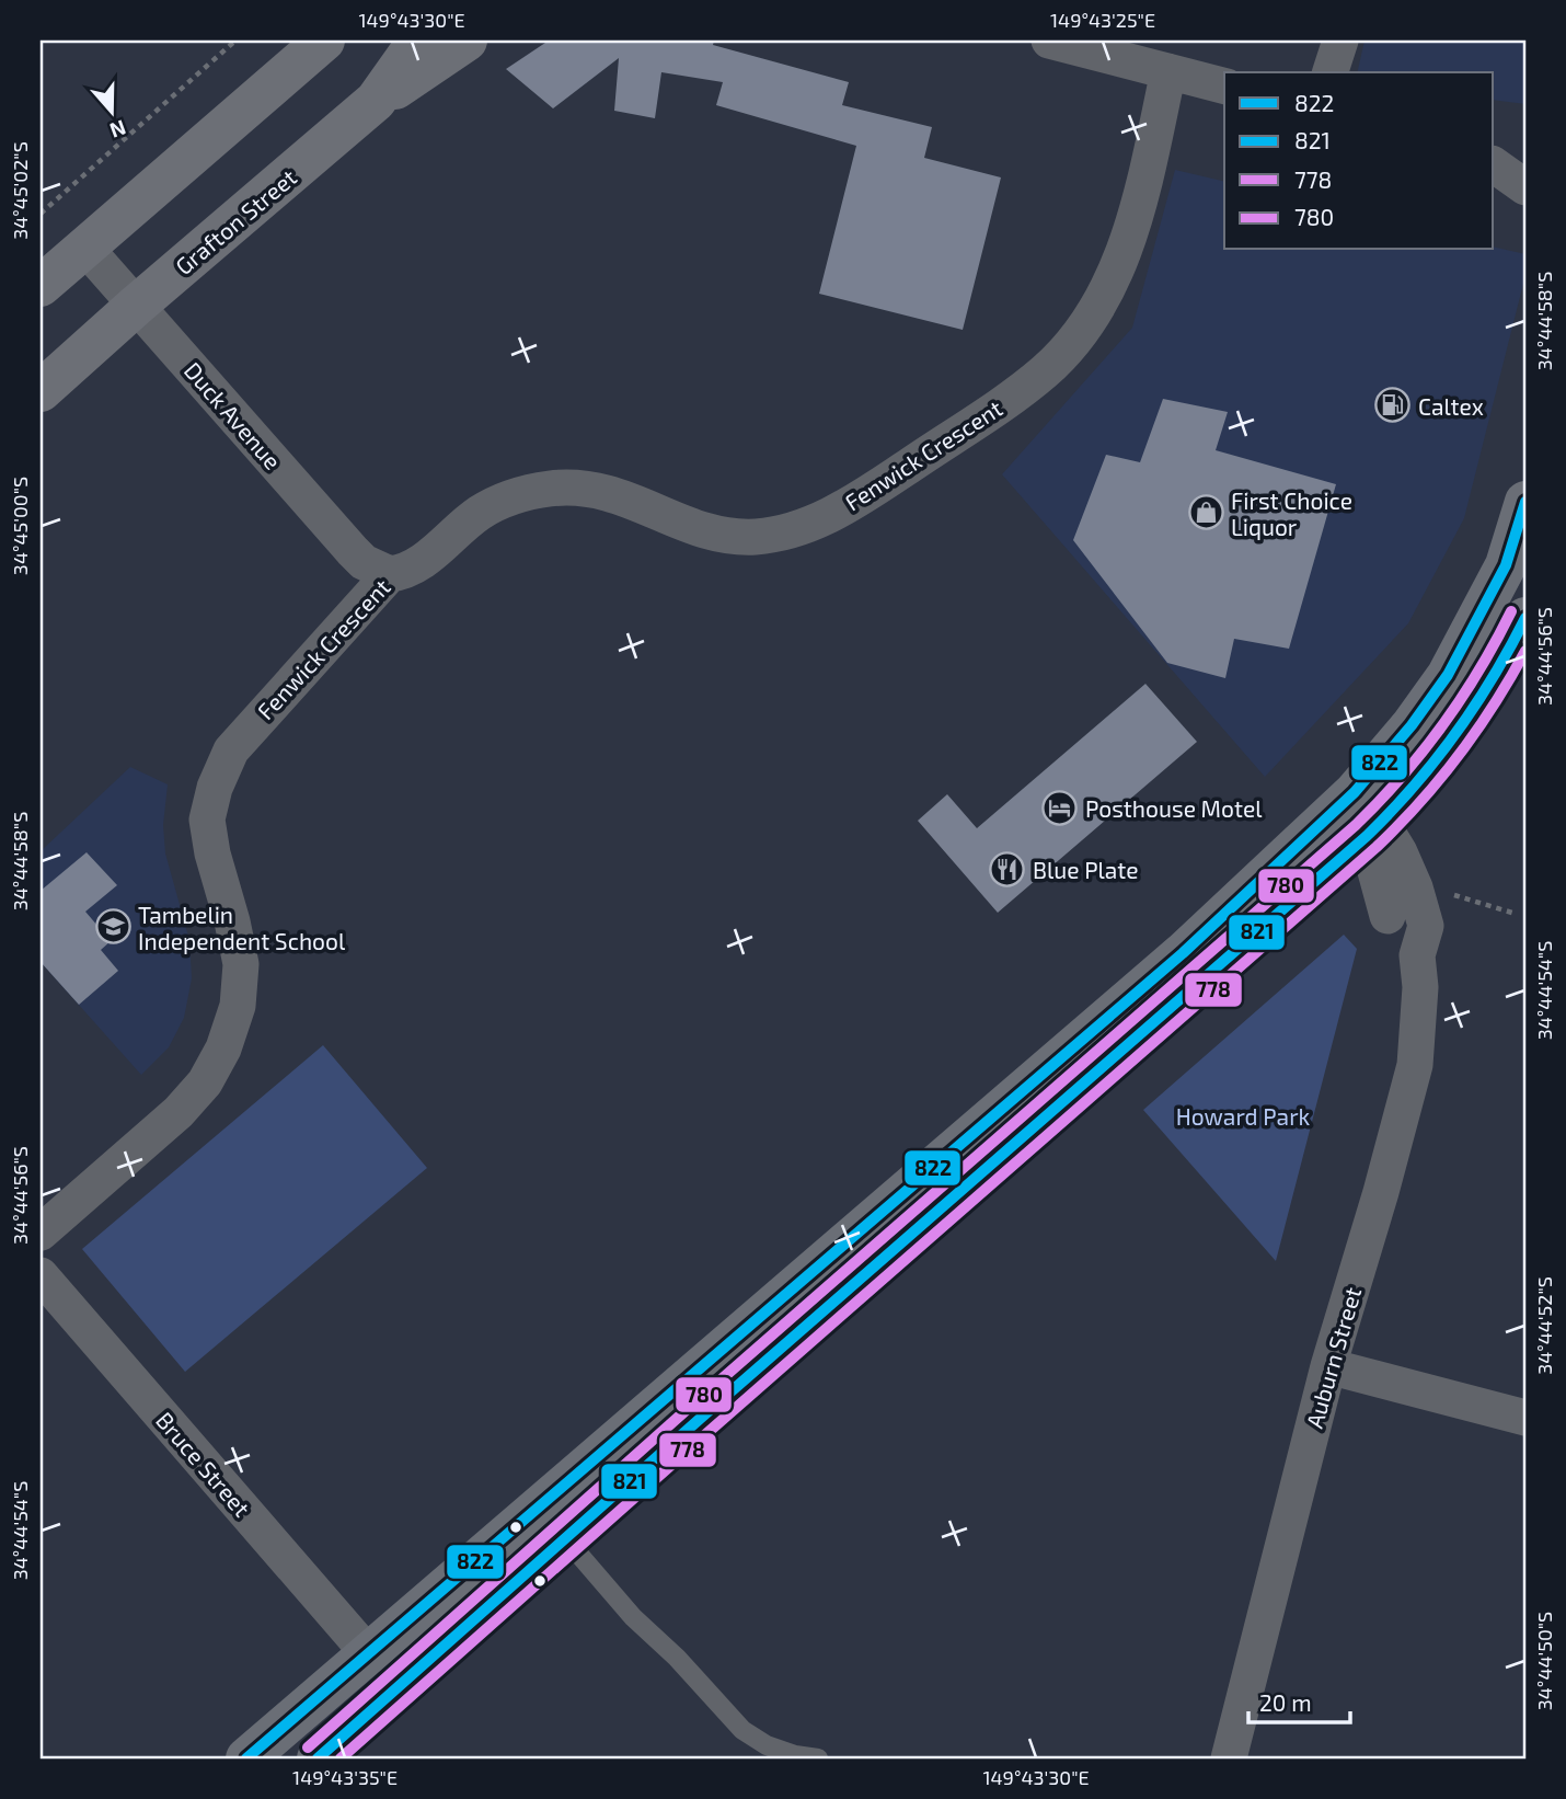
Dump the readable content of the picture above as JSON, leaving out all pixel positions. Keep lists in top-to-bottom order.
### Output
{
  "streets": {
    "street": [
      "Grafton Street",
      "Duck Avenue",
      "Fenwick Crescent",
      "Auburn Street",
      "Bruce Street"
    ]
  },
  "crossings": [
    ["Grafton Street", "Duck Avenue"],
    ["Duck Avenue", "Fenwick Crescent"]
  ],
  "parks": ["Howard Park"],
  "places": {
    "fuel station": ["Caltex"],
    "shop": ["First Choice Liquor"],
    "hotel": ["Posthouse Motel"],
    "restaurant": ["Blue Plate"],
    "school or university": ["Tambelin Independent School"]
  },
  "lines": [
    "transit line 822",
    "transit line 780",
    "transit line 821",
    "transit line 778"
  ],
  "legend": [
    "822",
    "821",
    "778",
    "780"
  ],
  "scale_bar": "20 m",
  "north": "bottom",
  "coordinates": [
    "149°43'30\"E",
    "149°43'25\"E",
    "34°45'02\"S",
    "34°44'58\"S",
    "34°45'00\"S",
    "34°44'56\"S",
    "34°44'54\"S",
    "34°44'52\"S",
    "34°44'50\"S",
    "149°43'35\"E"
  ]
}
